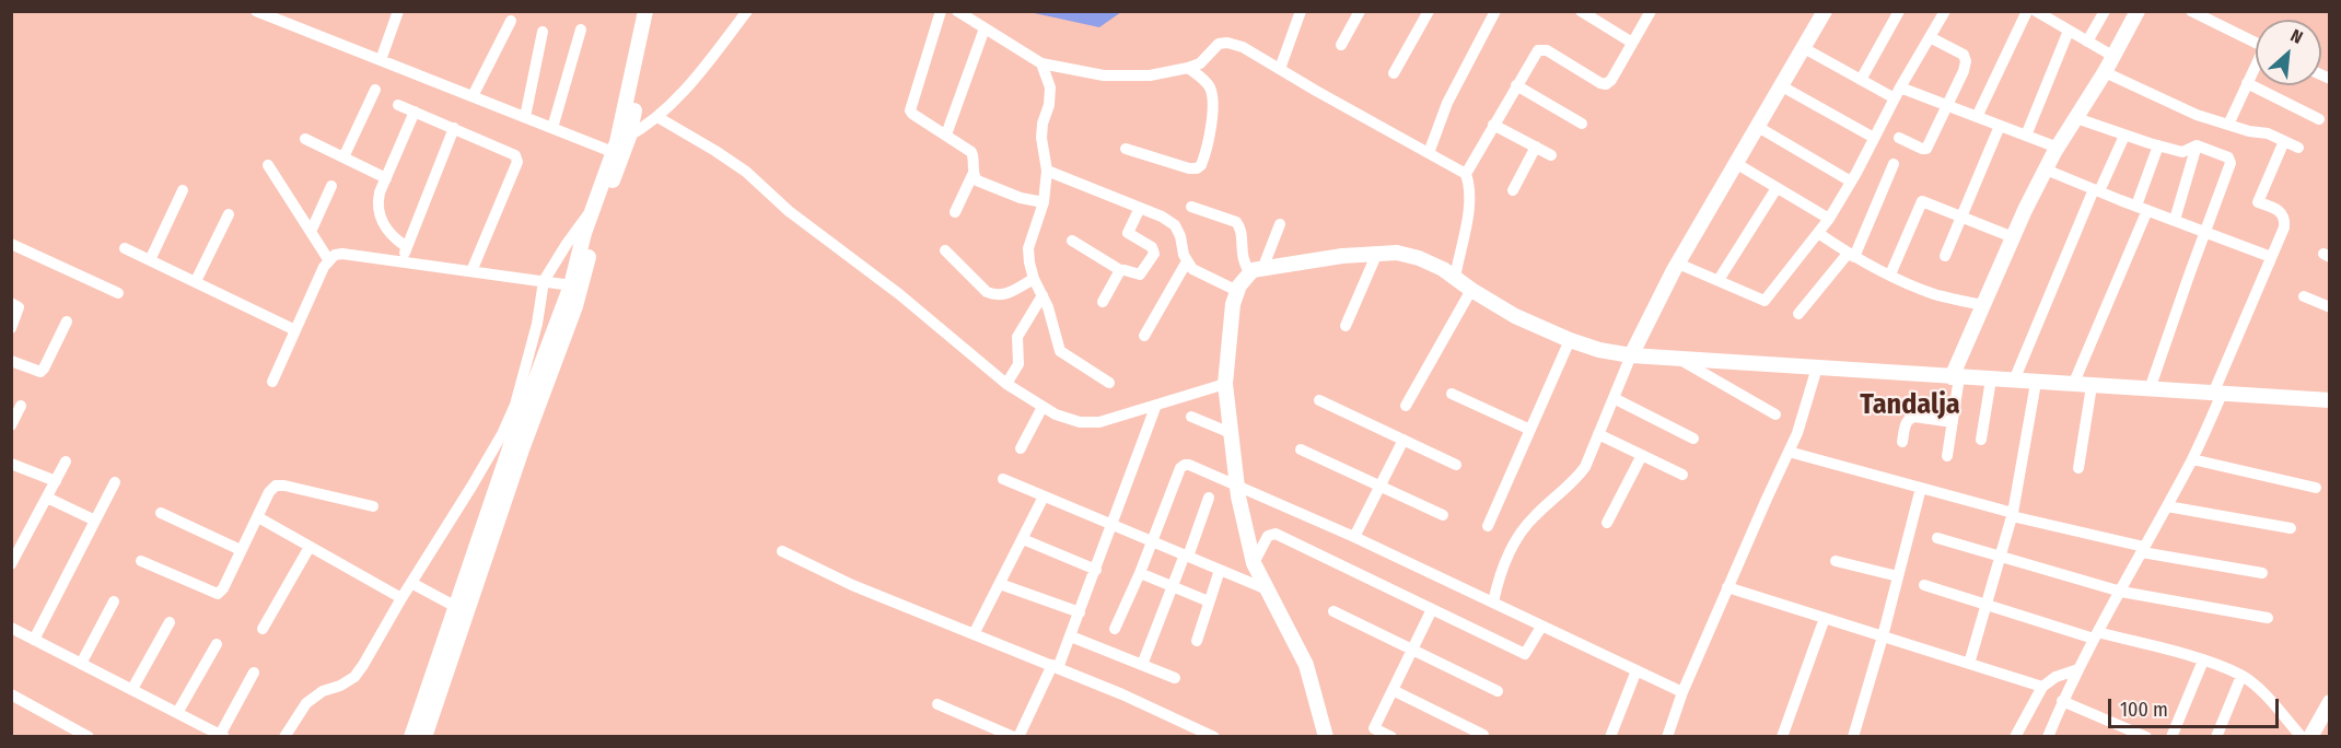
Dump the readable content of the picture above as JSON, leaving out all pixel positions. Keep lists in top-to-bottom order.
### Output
{
  "districts": ["Tandalja"],
  "scale_bar": "100 m",
  "north": "top right"
}
